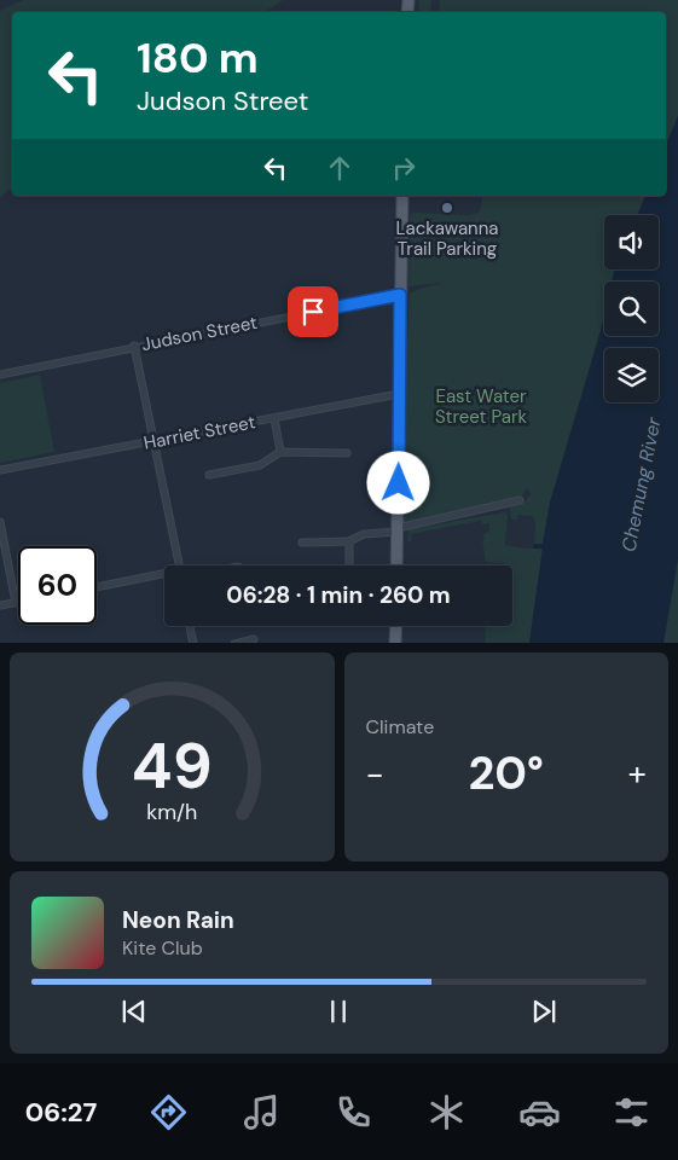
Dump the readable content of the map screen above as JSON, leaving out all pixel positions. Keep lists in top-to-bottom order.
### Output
{
  "streets": {
    "street": ["Judson Street", "Harriet Street"]
  },
  "water": ["Chemung River"],
  "parks": ["East Water Street Park"],
  "places": ["Lackawanna Trail Parking"],
  "page": {
    "turn": ["180 m", "Judson Street"],
    "limit": "60",
    "trip": "06:28 · 1 min · 260 m",
    "tile": "Climate",
    "heat": ["−", "20°", "+"],
    "song": ["Neon Rain", "Kite Club"],
    "tabs": "06:27",
    "gauge": ["49", "km/h"]
  }
}
